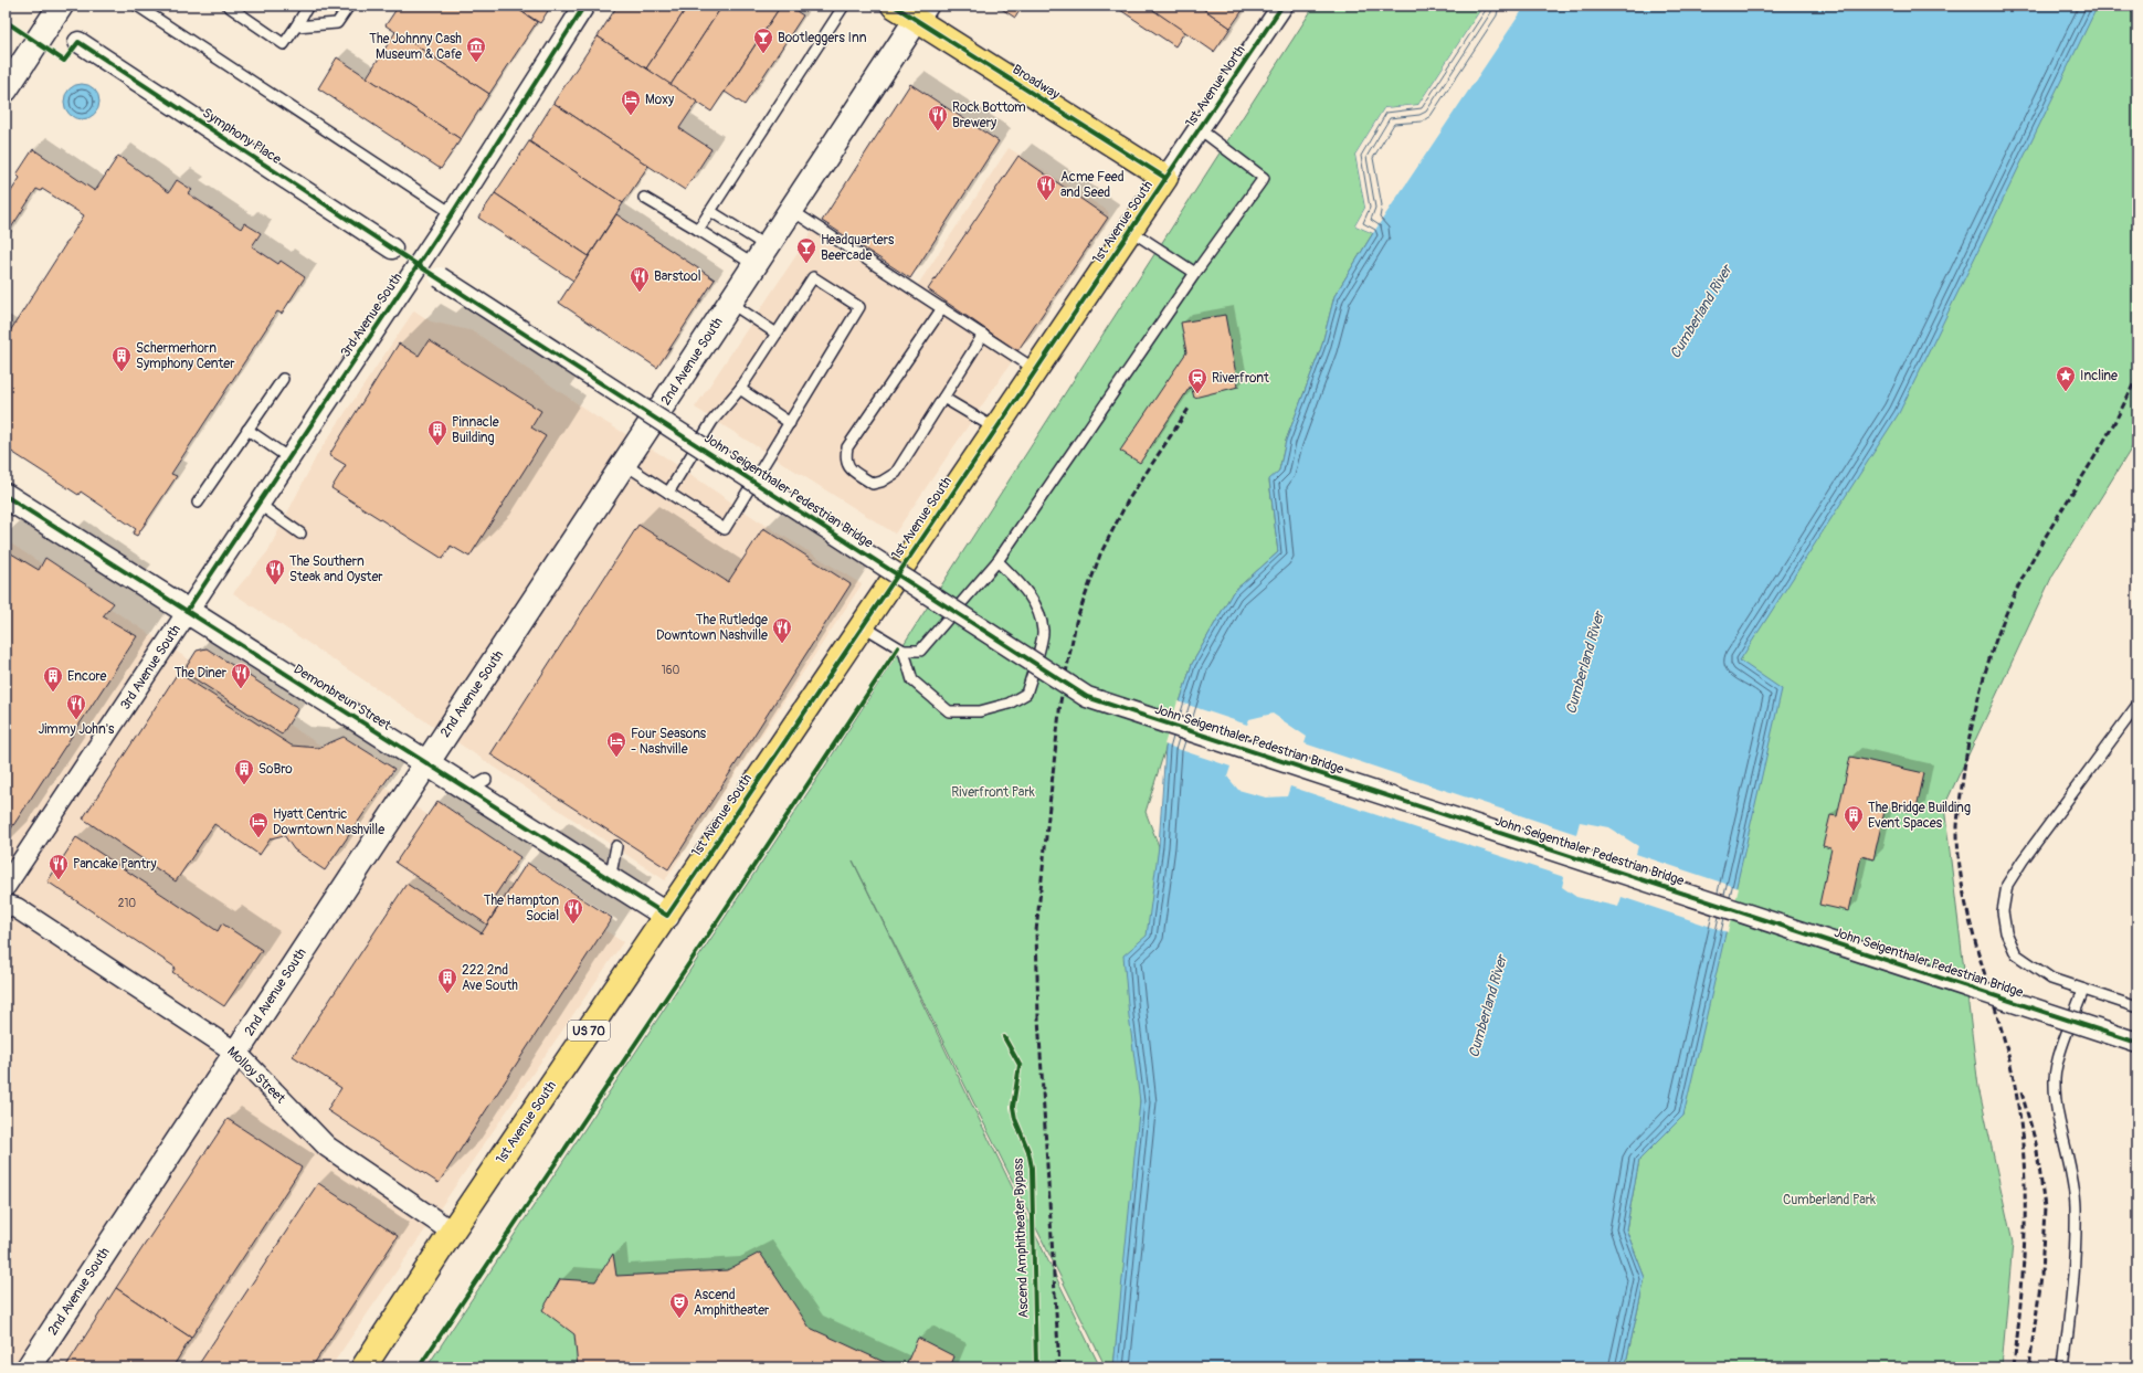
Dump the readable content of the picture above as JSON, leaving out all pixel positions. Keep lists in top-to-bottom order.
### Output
{
  "streets": {
    "main road": ["Broadway", "1st Avenue South", "US 70"],
    "street": [
      "1st Avenue North",
      "Symphony Place",
      "3rd Avenue South",
      "2nd Avenue South",
      "John Seigenthaler Pedestrian Bridge",
      "Demonbreun Street",
      "Molloy Street"
    ],
    "cycle path": ["Ascend Amphitheater Bypass"]
  },
  "crossings": [
    ["Broadway", "1st Avenue North"],
    ["Broadway", "1st Avenue South"],
    ["Broadway", "2nd Avenue South"],
    ["1st Avenue North", "1st Avenue South"],
    ["1st Avenue South", "Demonbreun Street"],
    ["1st Avenue South", "Molloy Street"],
    ["3rd Avenue South", "Demonbreun Street"],
    ["2nd Avenue South", "Demonbreun Street"],
    ["2nd Avenue South", "Molloy Street"]
  ],
  "water": ["Cumberland River"],
  "parks": ["Riverfront Park", "Cumberland Park"],
  "places": {
    "bar": ["Bootleggers Inn", "Headquarters Beercade"],
    "museum": ["The Johnny Cash Museum & Cafe"],
    "hotel": ["Moxy", "Four Seasons - Nashville", "Hyatt Centric Downtown Nashville"],
    "restaurant": [
      "Rock Bottom Brewery",
      "Acme Feed and Seed",
      "Barstool",
      "The Southern Steak and Oyster",
      "The Rutledge Downtown Nashville",
      "The Diner",
      "Jimmy John's",
      "Pancake Pantry",
      "The Hampton Social"
    ],
    "building": [
      "Schermerhorn Symphony Center",
      "Pinnacle Building",
      "Encore",
      "SoBro",
      "The Bridge Building Event Spaces",
      "222 2nd Ave South"
    ],
    "place": ["Incline"],
    "station": ["Riverfront"],
    "theatre": ["Ascend Amphitheater"]
  },
  "house_numbers": ["160", "210"]
}
